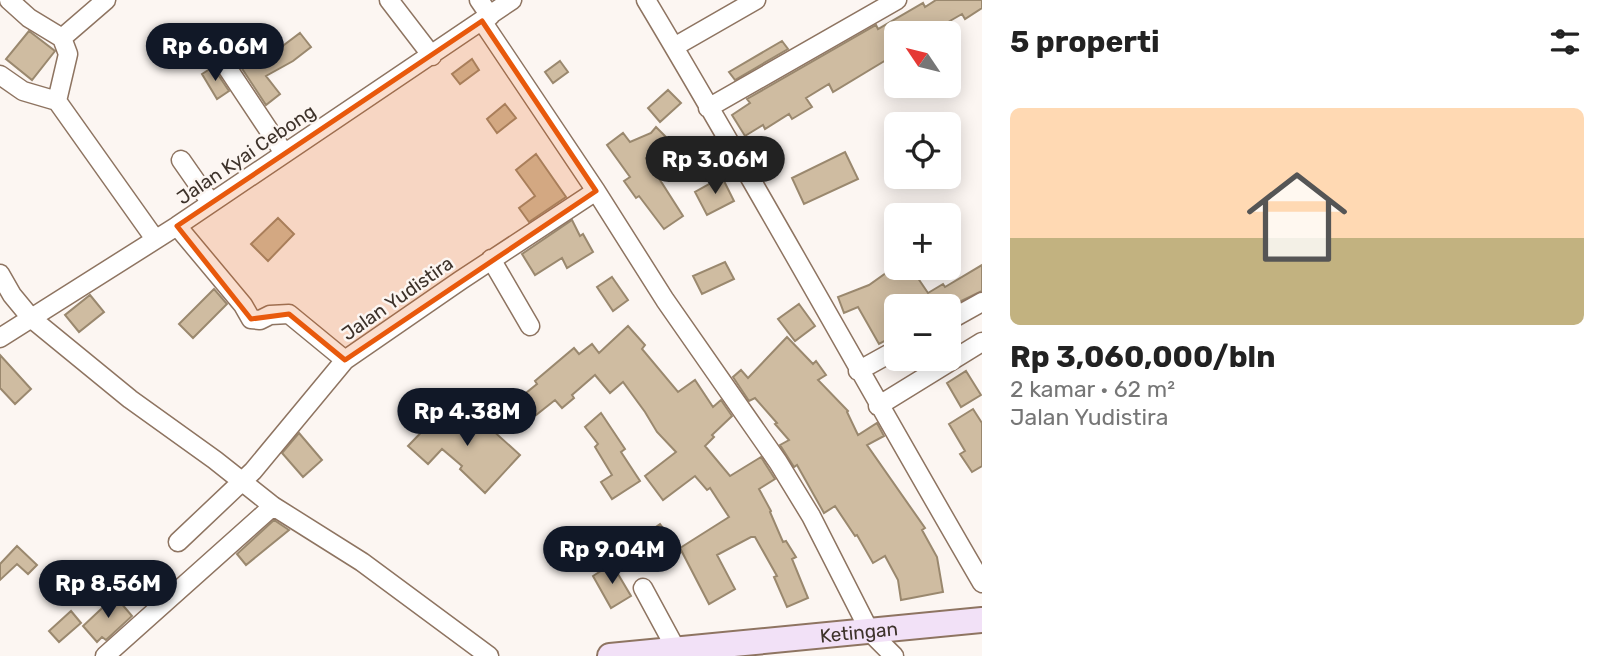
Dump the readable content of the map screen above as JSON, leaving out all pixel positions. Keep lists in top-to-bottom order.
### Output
{
  "streets": {
    "street": ["Jalan Kyai Cebong", "Jalan Yudistira", "Ketingan"]
  },
  "crossings": [
    ["Jalan Kyai Cebong", "Jalan Yudistira"]
  ],
  "north": "top left",
  "page": {
    "heading": "5 properti",
    "map_buttons": ["+", "−"],
    "price": [
      "Rp 6.06M",
      "Rp 3.06M",
      "Rp 4.38M",
      "Rp 9.04M",
      "Rp 8.56M"
    ],
    "list": [
      {
        "name": "Rp 3,060,000/bln",
        "note": "2 kamar · 62 m² · Jalan Yudistira"
      }
    ]
  }
}
